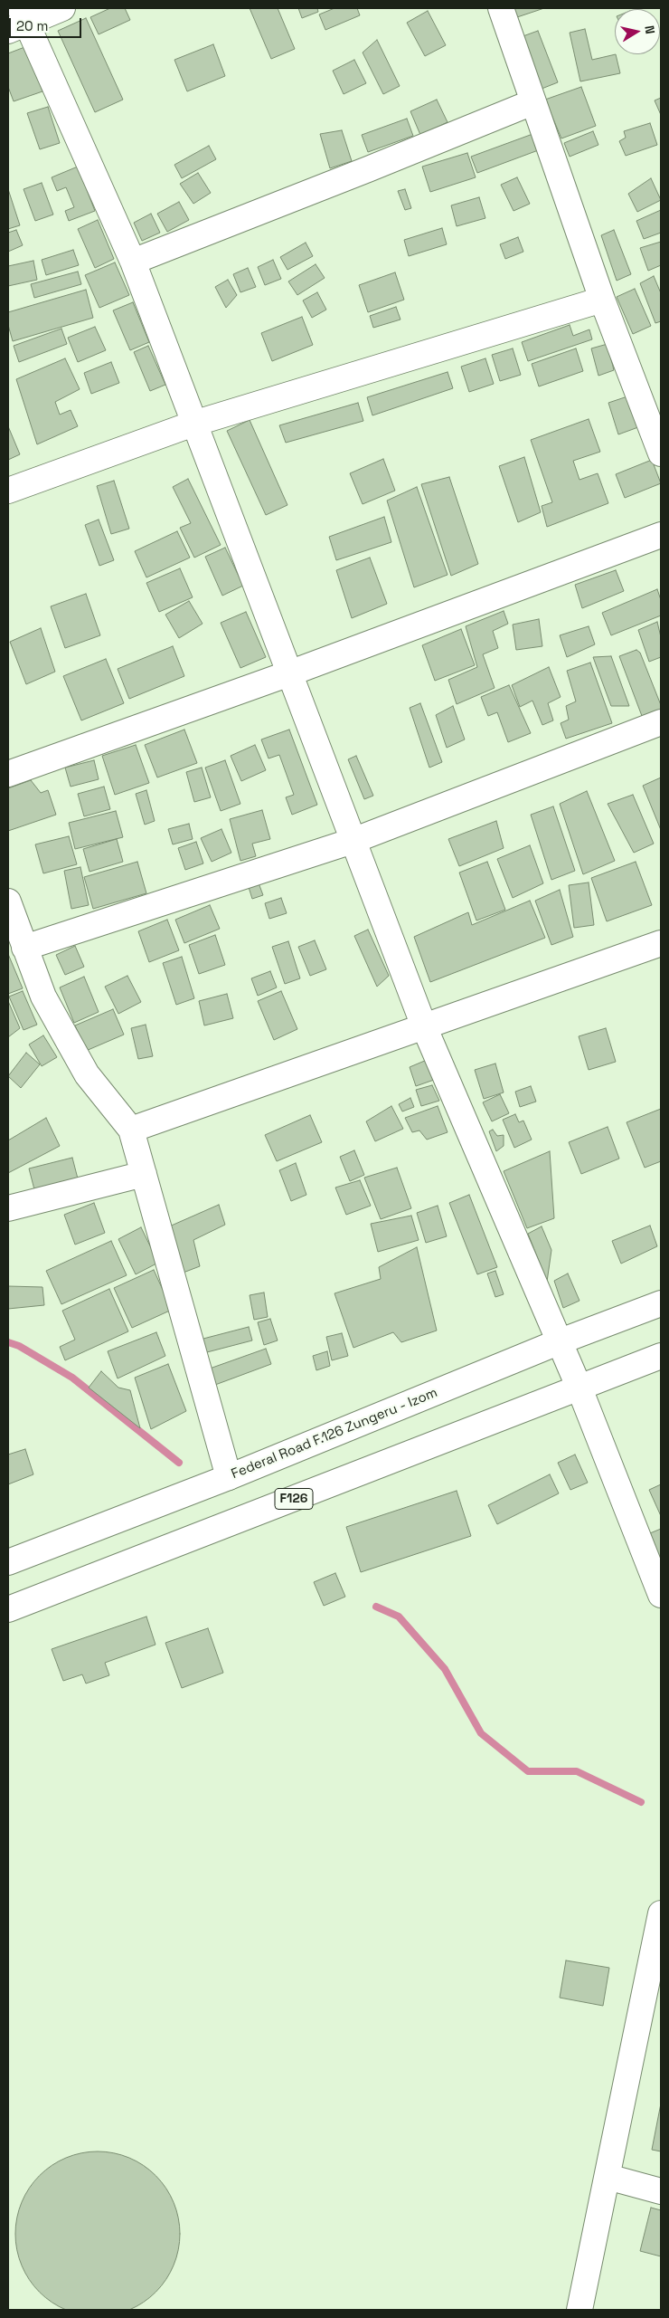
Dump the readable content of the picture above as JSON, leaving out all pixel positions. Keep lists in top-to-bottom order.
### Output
{
  "streets": {
    "street": ["Federal Road F.126 Zungeru - Izom", "F126"]
  },
  "scale_bar": "20 m",
  "north": "right"
}
